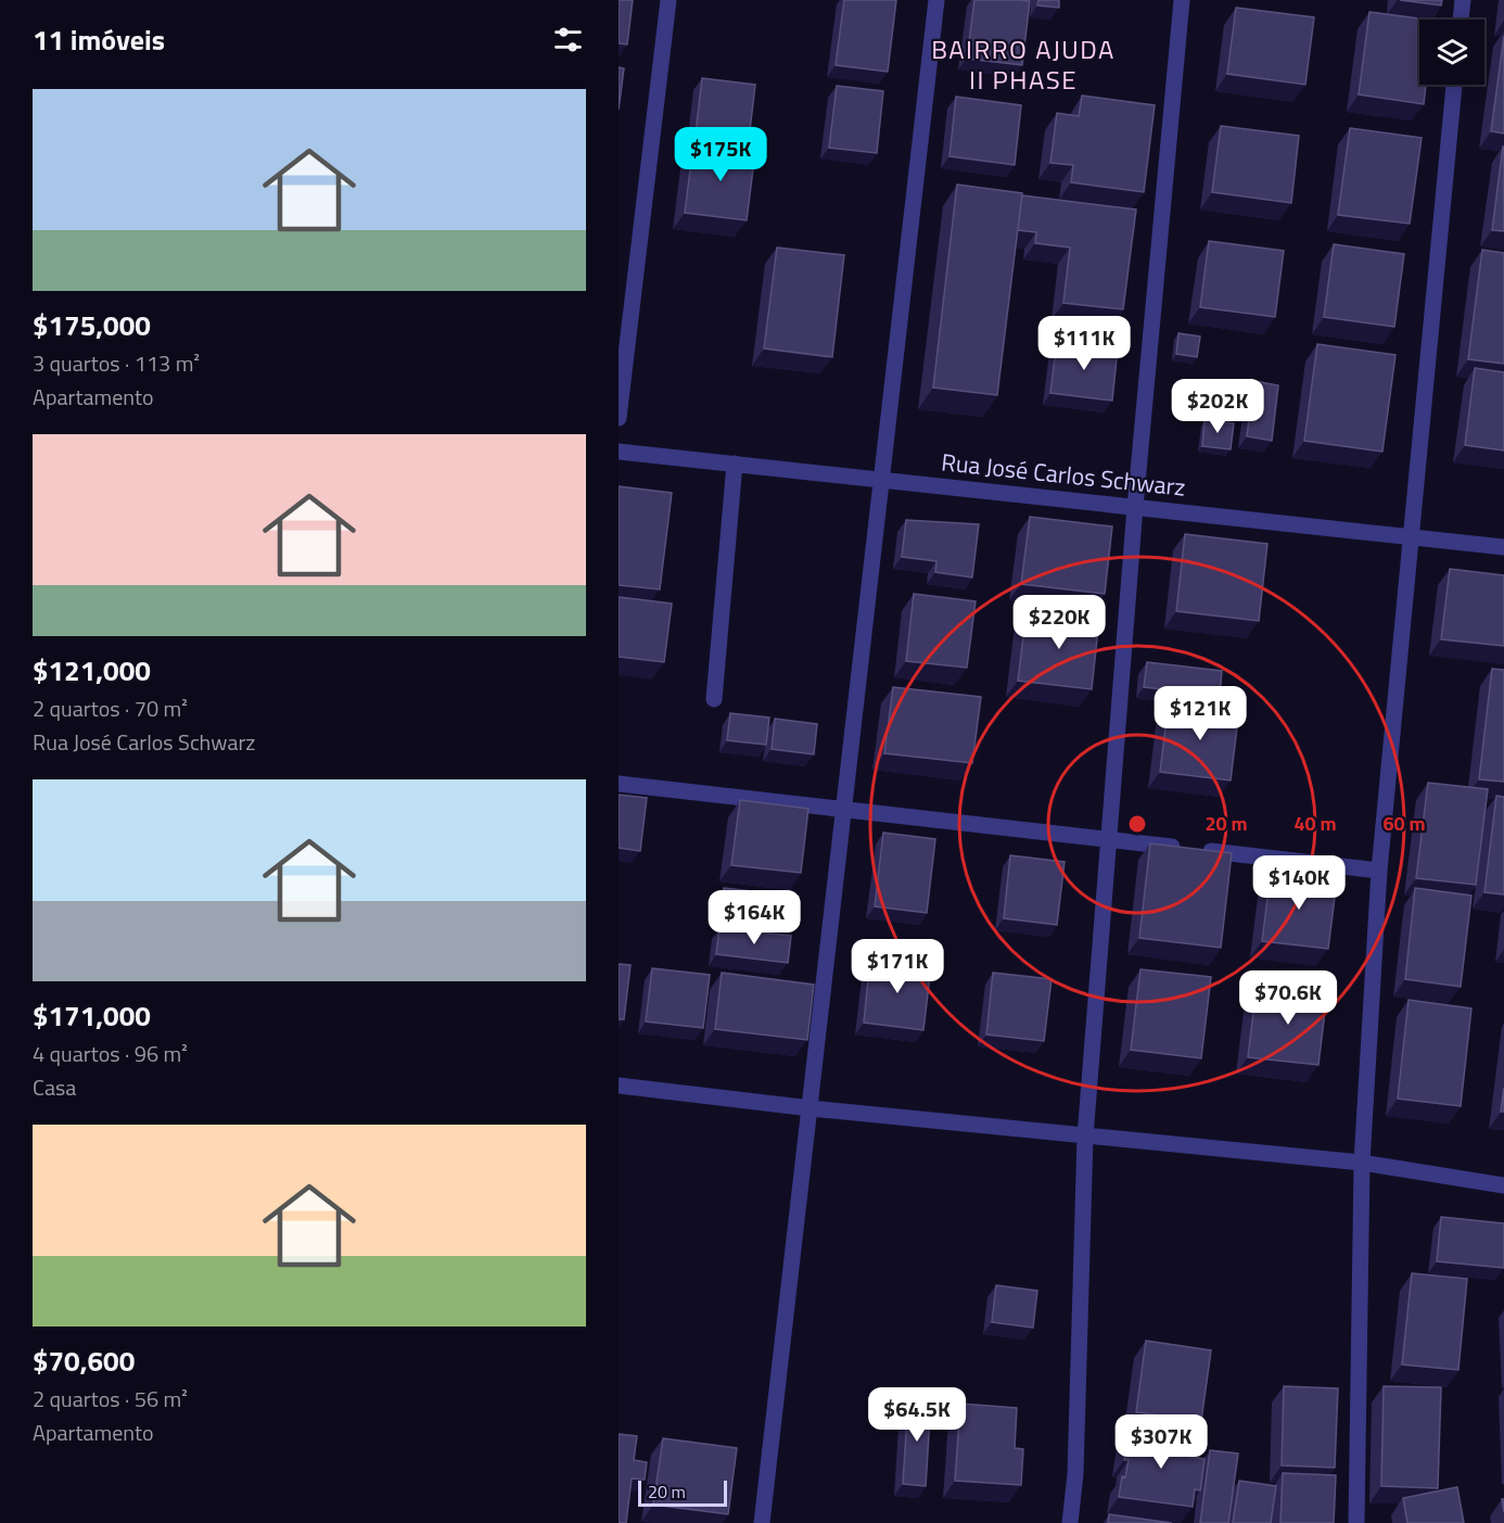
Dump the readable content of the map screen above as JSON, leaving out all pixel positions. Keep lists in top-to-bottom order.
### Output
{
  "streets": {
    "street": ["Rua José Carlos Schwarz"]
  },
  "districts": ["BAIRRO AJUDA II PHASE"],
  "scale_bar": "20 m",
  "page": {
    "heading": "11 imóveis",
    "list": [
      {
        "name": "$175,000",
        "note": "3 quartos · 113 m² · Apartamento"
      },
      {
        "name": "$121,000",
        "note": "2 quartos · 70 m² · Rua José Carlos Schwarz"
      },
      {
        "name": "$171,000",
        "note": "4 quartos · 96 m² · Casa"
      },
      {
        "name": "$70,600",
        "note": "2 quartos · 56 m² · Apartamento"
      }
    ],
    "price": [
      "$175K",
      "$111K",
      "$202K",
      "$220K",
      "$121K",
      "$140K",
      "$164K",
      "$171K",
      "$70.6K",
      "$64.5K",
      "$307K"
    ],
    "scale": "20 m"
  },
  "rings": ["20 m", "40 m", "60 m"]
}
